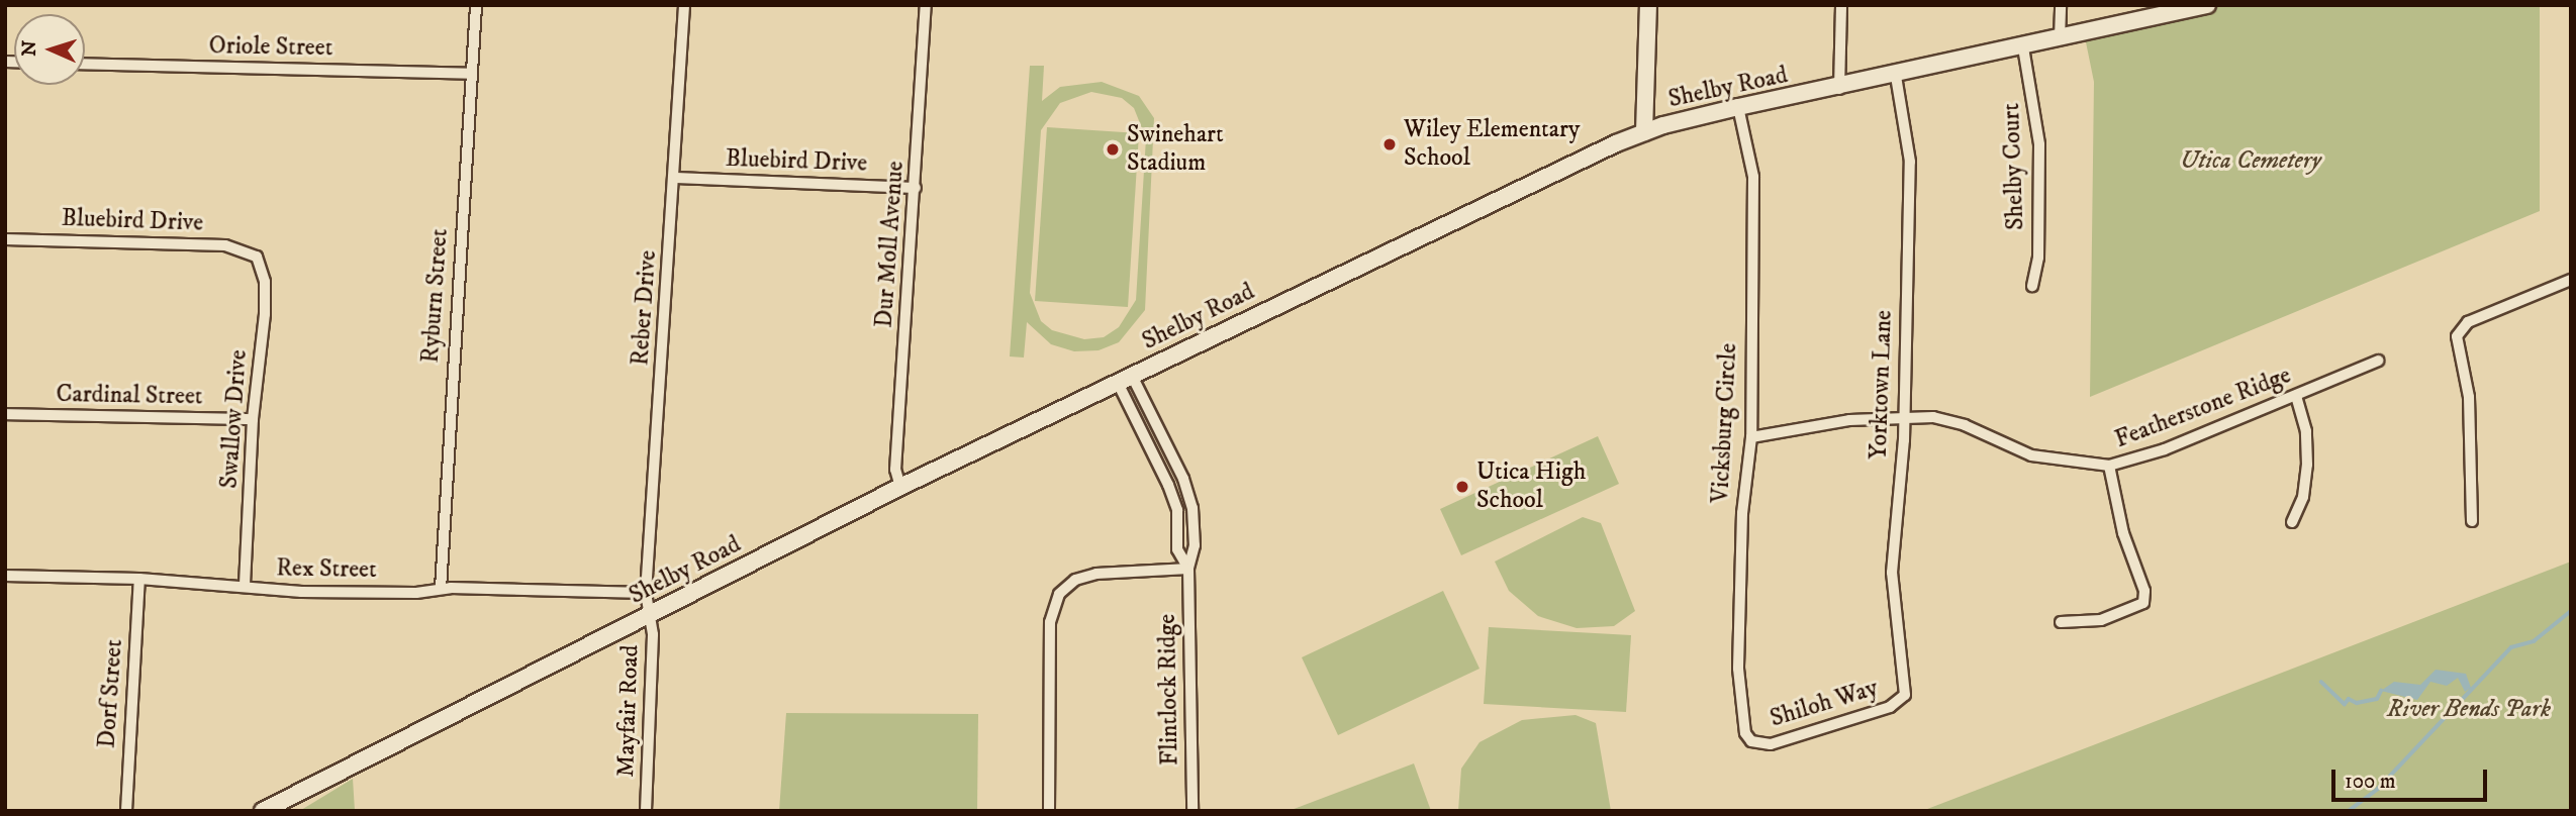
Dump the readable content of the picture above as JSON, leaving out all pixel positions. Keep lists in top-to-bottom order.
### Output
{
  "streets": {
    "street": [
      "Oriole Street",
      "Shelby Road",
      "Bluebird Drive",
      "Shelby Court",
      "Dur Moll Avenue",
      "Ryburn Street",
      "Reber Drive",
      "Yorktown Lane",
      "Cardinal Street",
      "Featherstone Ridge",
      "Swallow Drive",
      "Vicksburg Circle",
      "Rex Street",
      "Flintlock Ridge",
      "Dorf Street",
      "Shiloh Way",
      "Mayfair Road"
    ]
  },
  "crossings": [
    ["Oriole Street", "Ryburn Street"],
    ["Shelby Road", "Shelby Court"],
    ["Shelby Road", "Dur Moll Avenue"],
    ["Shelby Road", "Reber Drive"],
    ["Shelby Road", "Yorktown Lane"],
    ["Shelby Road", "Vicksburg Circle"],
    ["Shelby Road", "Flintlock Ridge"],
    ["Shelby Road", "Mayfair Road"],
    ["Bluebird Drive", "Dur Moll Avenue"],
    ["Bluebird Drive", "Reber Drive"],
    ["Bluebird Drive", "Swallow Drive"],
    ["Ryburn Street", "Rex Street"],
    ["Reber Drive", "Rex Street"],
    ["Reber Drive", "Mayfair Road"],
    ["Yorktown Lane", "Featherstone Ridge"],
    ["Yorktown Lane", "Shiloh Way"],
    ["Cardinal Street", "Swallow Drive"],
    ["Featherstone Ridge", "Vicksburg Circle"],
    ["Swallow Drive", "Rex Street"],
    ["Vicksburg Circle", "Shiloh Way"],
    ["Rex Street", "Dorf Street"]
  ],
  "parks": ["Utica Cemetery", "River Bends Park"],
  "places": ["Wiley Elementary School", "Swinehart Stadium", "Utica High School"],
  "scale_bar": "100 m",
  "north": "left"
}
